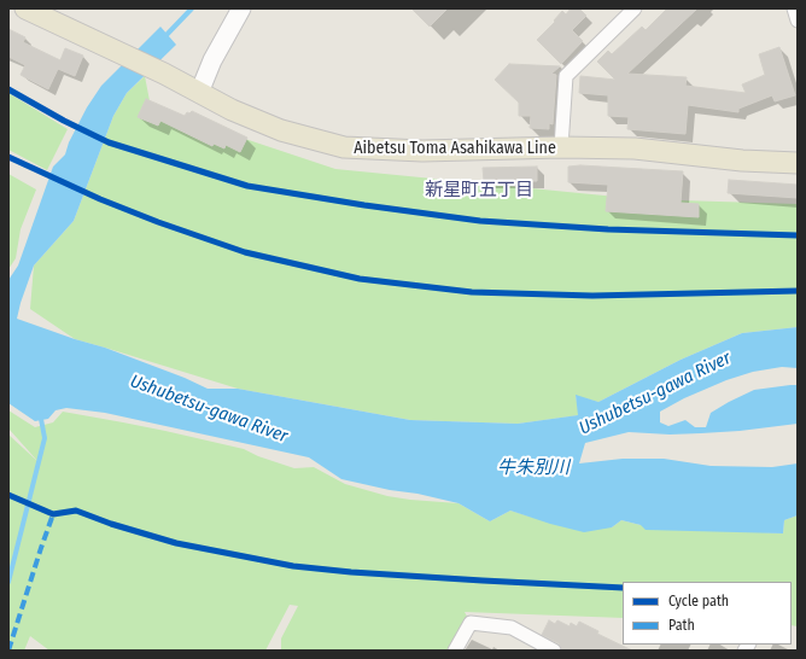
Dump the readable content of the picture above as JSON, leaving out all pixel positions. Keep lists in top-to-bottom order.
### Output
{
  "streets": {
    "main road": ["Aibetsu Toma Asahikawa Line"]
  },
  "districts": ["新星町五丁目"],
  "water": ["Ushubetsu-gawa River", "牛朱別川"],
  "legend": ["Cycle path", "Path"]
}
